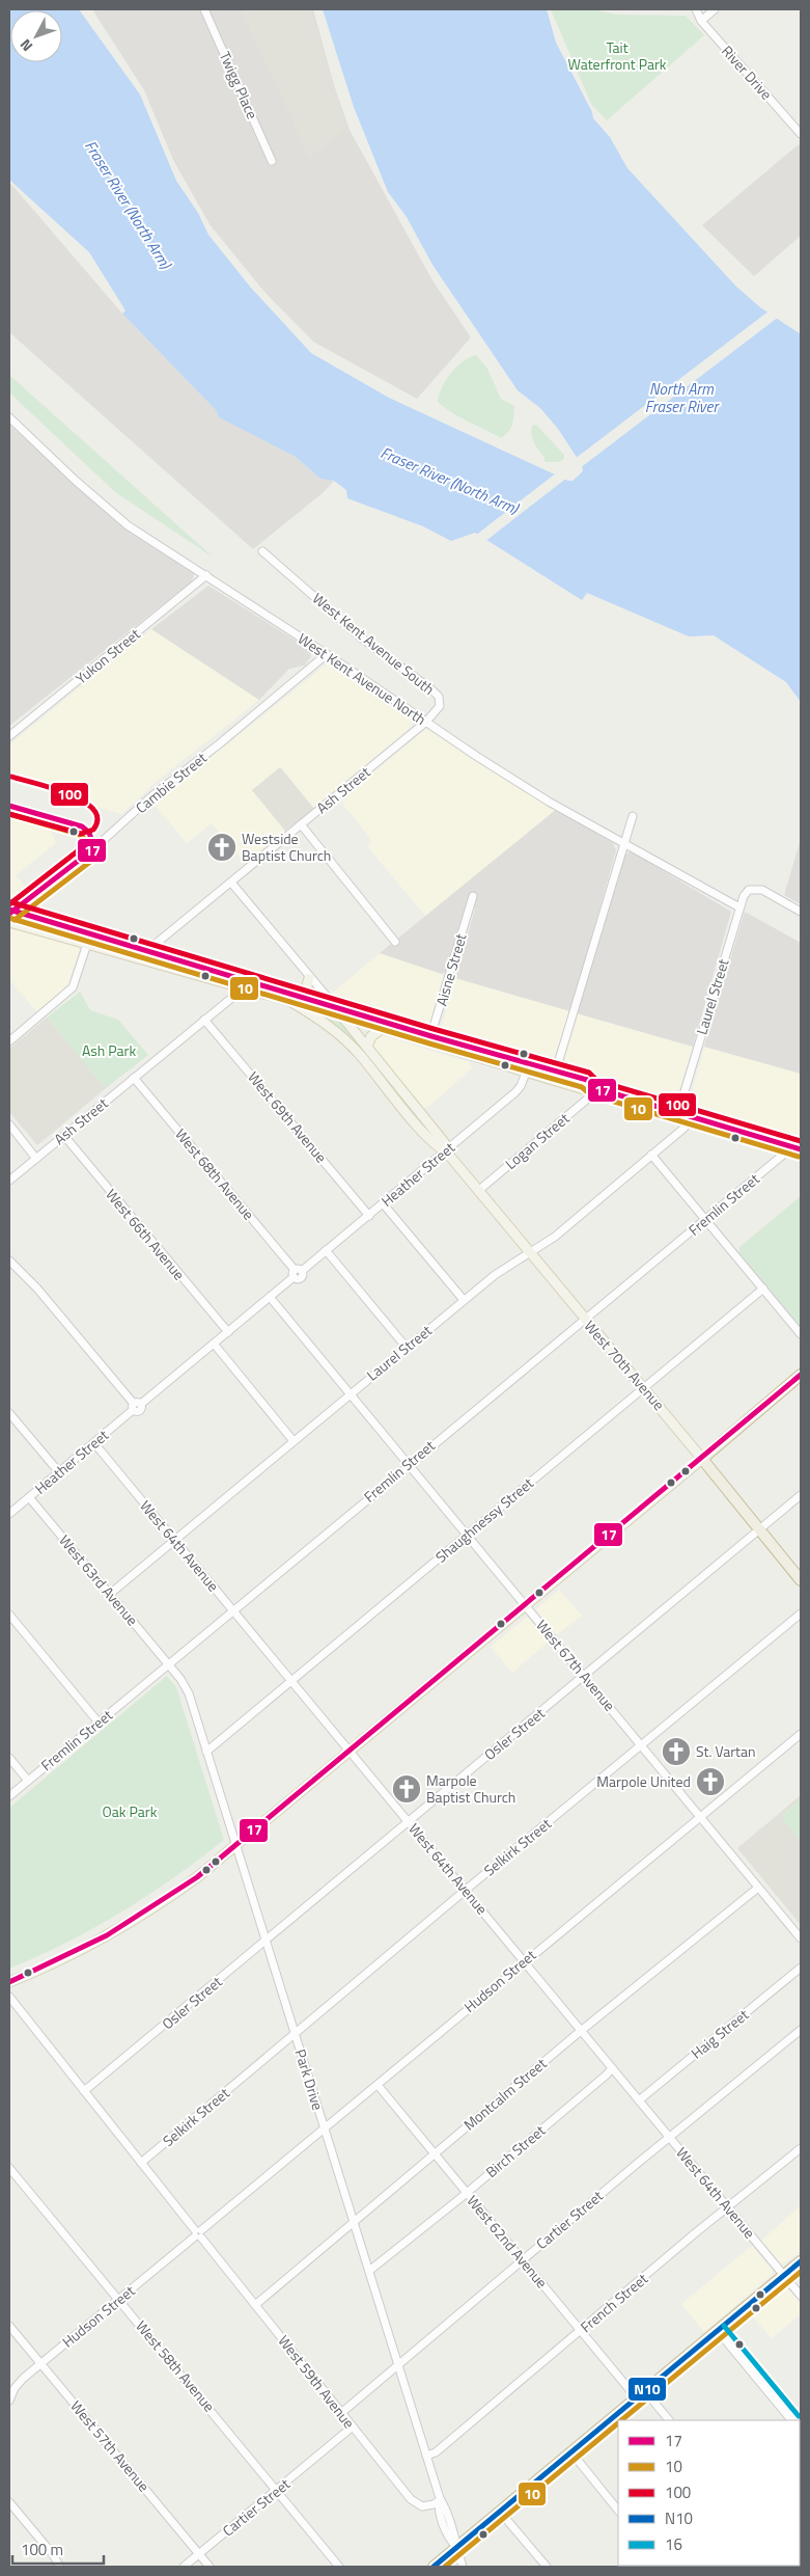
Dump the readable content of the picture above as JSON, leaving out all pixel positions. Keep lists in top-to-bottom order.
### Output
{
  "streets": {
    "highway": ["West 70th Avenue"],
    "street": [
      "River Drive",
      "Twigg Place",
      "West Kent Avenue South",
      "Yukon Street",
      "West Kent Avenue North",
      "Cambie Street",
      "Ash Street",
      "Aisne Street",
      "Laurel Street",
      "West 69th Avenue",
      "Logan Street",
      "West 68th Avenue",
      "Heather Street",
      "Fremlin Street",
      "West 66th Avenue",
      "Shaughnessy Street",
      "West 64th Avenue",
      "West 63rd Avenue",
      "West 67th Avenue",
      "Osler Street",
      "Selkirk Street",
      "Hudson Street",
      "Haig Street",
      "Park Drive",
      "Montcalm Street",
      "Birch Street",
      "Cartier Street",
      "West 62nd Avenue",
      "French Street",
      "West 58th Avenue",
      "West 59th Avenue",
      "West 57th Avenue"
    ]
  },
  "crossings": [
    ["West Kent Avenue South", "West Kent Avenue North"],
    ["West Kent Avenue South", "Ash Street"],
    ["Yukon Street", "West Kent Avenue North"],
    ["West Kent Avenue North", "Cambie Street"],
    ["West Kent Avenue North", "Ash Street"],
    ["West Kent Avenue North", "Laurel Street"],
    ["Ash Street", "West 69th Avenue"],
    ["Ash Street", "West 68th Avenue"],
    ["Ash Street", "West 66th Avenue"],
    ["Ash Street", "West 70th Avenue"],
    ["Laurel Street", "West 70th Avenue"],
    ["Laurel Street", "West 64th Avenue"],
    ["Laurel Street", "West 63rd Avenue"],
    ["Laurel Street", "West 67th Avenue"],
    ["West 69th Avenue", "Heather Street"],
    ["Logan Street", "West 70th Avenue"],
    ["West 68th Avenue", "Heather Street"],
    ["Heather Street", "West 66th Avenue"],
    ["Heather Street", "West 70th Avenue"],
    ["Heather Street", "West 64th Avenue"],
    ["Heather Street", "West 63rd Avenue"],
    ["Heather Street", "West 67th Avenue"],
    ["Fremlin Street", "West 70th Avenue"],
    ["Fremlin Street", "West 64th Avenue"],
    ["Fremlin Street", "West 63rd Avenue"],
    ["Fremlin Street", "West 67th Avenue"],
    ["Fremlin Street", "Park Drive"],
    ["West 70th Avenue", "Shaughnessy Street"],
    ["West 70th Avenue", "Osler Street"],
    ["Shaughnessy Street", "West 64th Avenue"],
    ["Shaughnessy Street", "West 67th Avenue"],
    ["Shaughnessy Street", "Park Drive"],
    ["West 64th Avenue", "Osler Street"],
    ["West 64th Avenue", "Selkirk Street"],
    ["West 64th Avenue", "Hudson Street"],
    ["West 64th Avenue", "Haig Street"],
    ["West 64th Avenue", "Montcalm Street"],
    ["West 64th Avenue", "Birch Street"],
    ["West 64th Avenue", "Cartier Street"],
    ["West 64th Avenue", "French Street"],
    ["West 63rd Avenue", "Park Drive"],
    ["West 67th Avenue", "Osler Street"],
    ["West 67th Avenue", "Selkirk Street"],
    ["West 67th Avenue", "Hudson Street"],
    ["West 67th Avenue", "Montcalm Street"],
    ["Osler Street", "Park Drive"],
    ["Osler Street", "West 59th Avenue"],
    ["Selkirk Street", "Park Drive"],
    ["Selkirk Street", "West 59th Avenue"],
    ["Hudson Street", "Park Drive"],
    ["Hudson Street", "West 62nd Avenue"],
    ["Hudson Street", "West 58th Avenue"],
    ["Hudson Street", "West 59th Avenue"],
    ["Hudson Street", "West 57th Avenue"],
    ["Park Drive", "Montcalm Street"],
    ["Park Drive", "Birch Street"],
    ["Park Drive", "Cartier Street"],
    ["Park Drive", "French Street"],
    ["Park Drive", "West 59th Avenue"],
    ["Montcalm Street", "West 62nd Avenue"],
    ["Montcalm Street", "West 59th Avenue"],
    ["Birch Street", "West 62nd Avenue"],
    ["Cartier Street", "West 62nd Avenue"],
    ["Cartier Street", "West 58th Avenue"],
    ["Cartier Street", "West 59th Avenue"],
    ["Cartier Street", "West 57th Avenue"],
    ["West 62nd Avenue", "French Street"]
  ],
  "water": ["Fraser River (North Arm)", "North Arm Fraser River"],
  "parks": ["Tait Waterfront Park", "Ash Park", "Oak Park"],
  "places": {
    "church": [
      "Westside Baptist Church",
      "St. Vartan",
      "Marpole United",
      "Marpole Baptist Church"
    ]
  },
  "lines": [
    "transit line 100",
    "transit line 17",
    "transit line 10",
    "transit line N10",
    "transit line 16"
  ],
  "legend": [
    "17",
    "10",
    "100",
    "N10",
    "16"
  ],
  "scale_bar": "100 m",
  "north": "bottom left"
}
